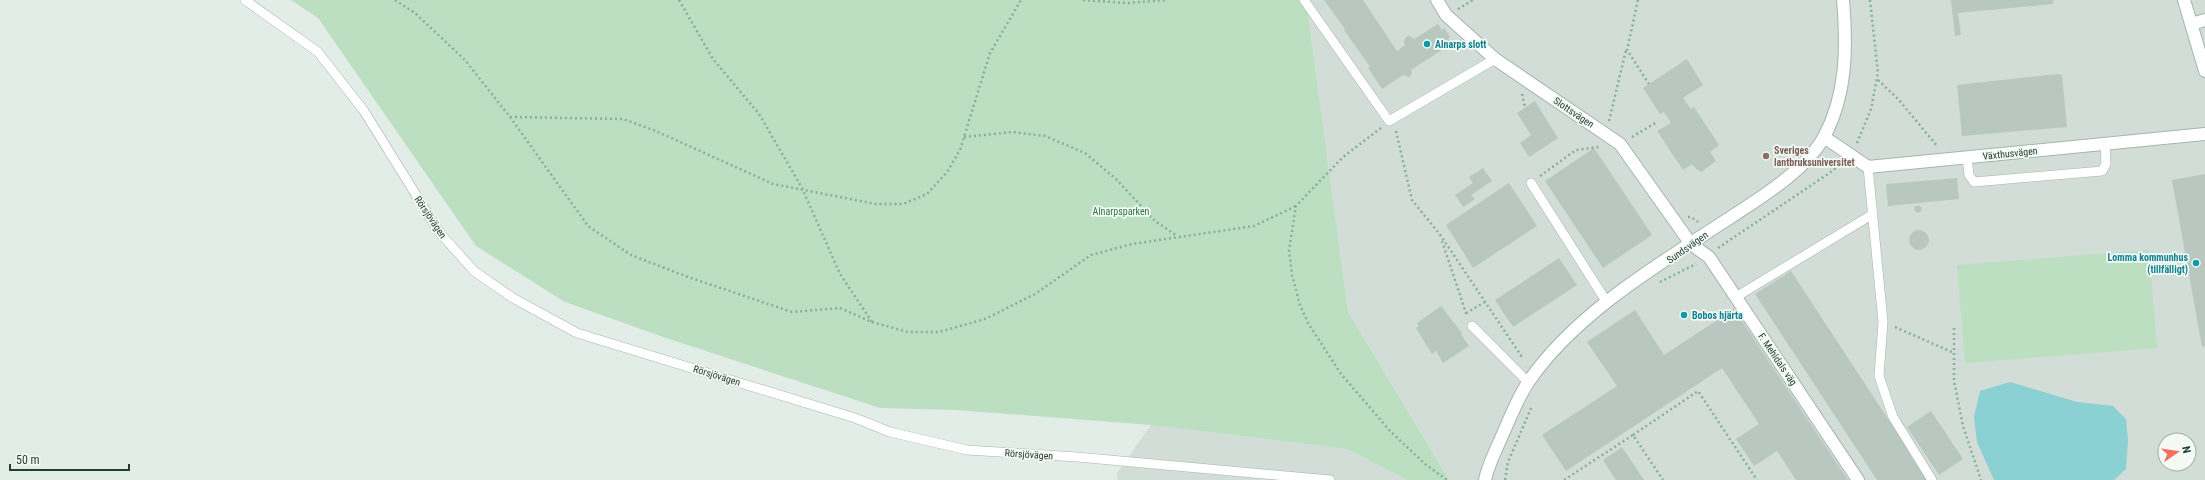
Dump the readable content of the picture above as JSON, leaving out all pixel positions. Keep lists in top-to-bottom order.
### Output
{
  "streets": {
    "street": [
      "Slottsvägen",
      "Växthusvägen",
      "Sundsvägen",
      "F. Mehldals väg"
    ],
    "lane": ["Rörsjövägen"]
  },
  "crossings": [
    ["Slottsvägen", "Sundsvägen"],
    ["Slottsvägen", "F. Mehldals väg"],
    ["Sundsvägen", "F. Mehldals väg"]
  ],
  "parks": ["Alnarpsparken"],
  "places": [
    "Alnarps slott",
    "Sveriges lantbruksuniversitet",
    "Lomma kommunhus (tillfälligt)",
    "Bobos hjärta"
  ],
  "scale_bar": "50 m",
  "north": "right"
}
